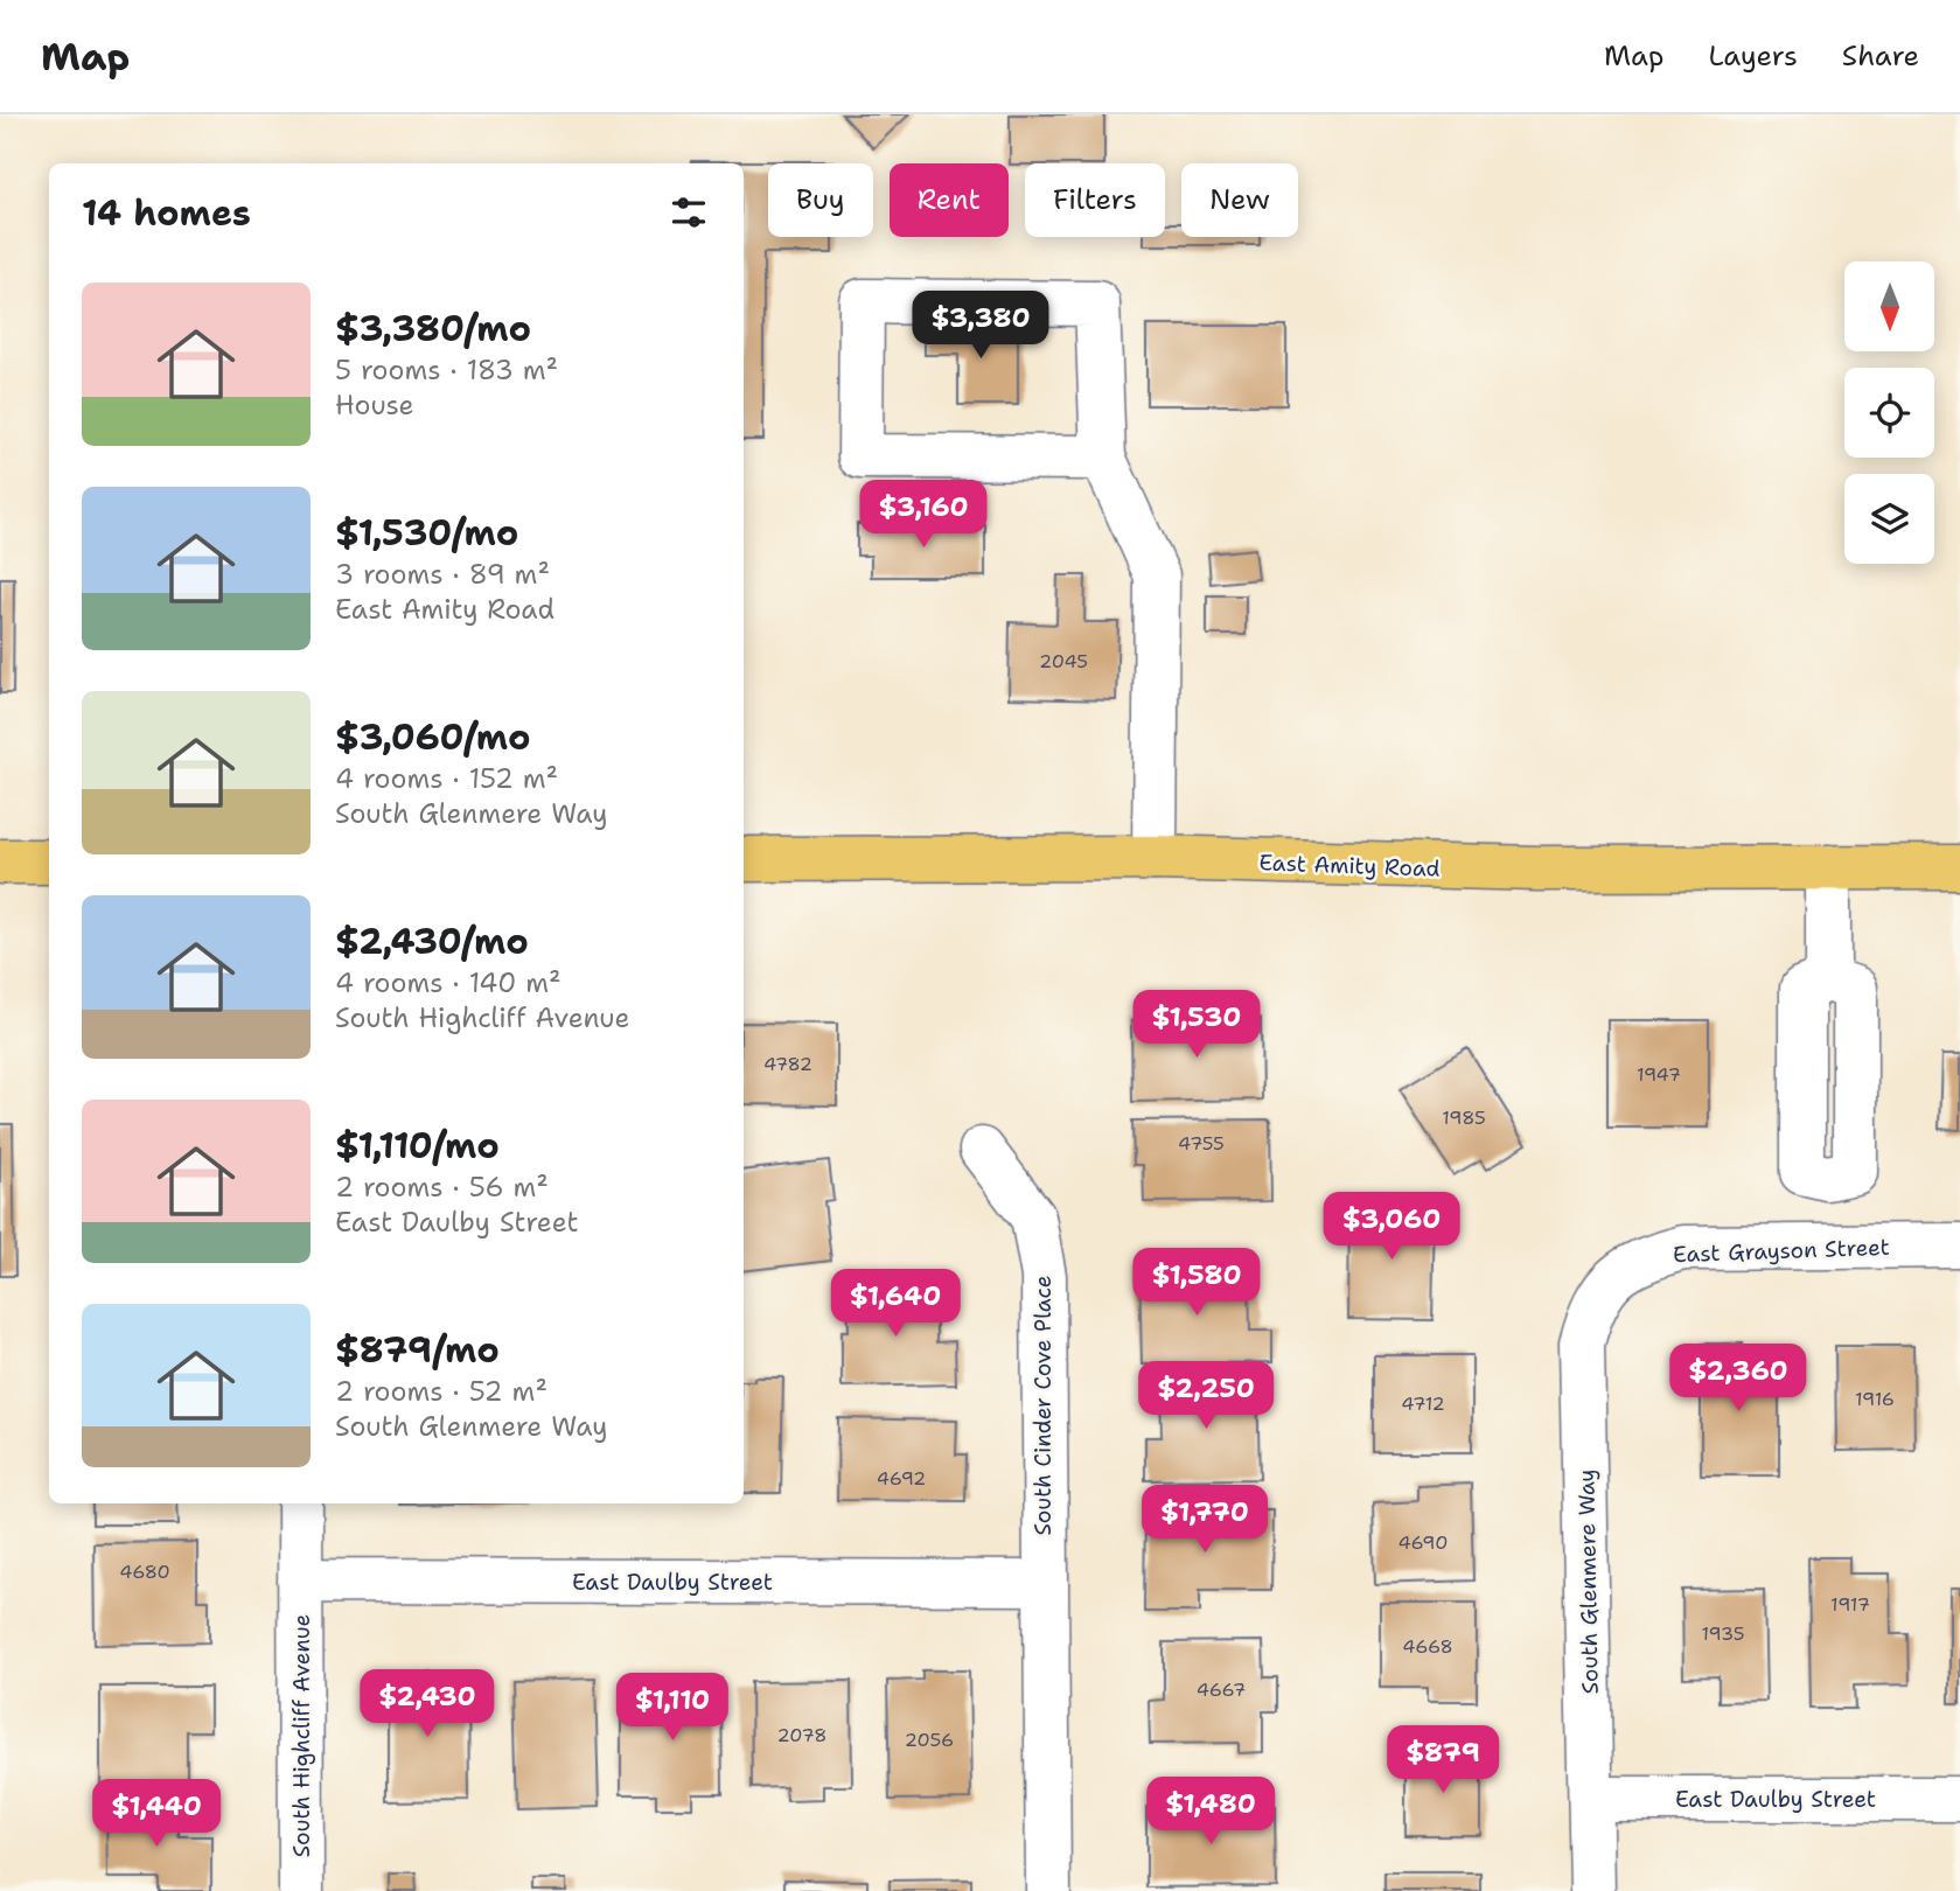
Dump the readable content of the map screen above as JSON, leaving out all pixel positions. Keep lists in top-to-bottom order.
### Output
{
  "streets": {
    "main road": ["East Amity Road"],
    "street": [
      "East Grayson Street",
      "South Cinder Cove Place",
      "East Daulby Street",
      "South Glenmere Way",
      "South Highcliff Avenue"
    ]
  },
  "crossings": [
    ["East Grayson Street", "South Glenmere Way"],
    ["South Cinder Cove Place", "East Daulby Street"],
    ["East Daulby Street", "South Glenmere Way"],
    ["East Daulby Street", "South Highcliff Avenue"]
  ],
  "house_numbers": [
    "2045",
    "4782",
    "1947",
    "1985",
    "4755",
    "1916",
    "4712",
    "4692",
    "4690",
    "4680",
    "1917",
    "1935",
    "4668",
    "4667",
    "2078",
    "2056"
  ],
  "north": "bottom",
  "page": {
    "header": "Map",
    "nav": ["Map", "Layers", "Share"],
    "chip": [
      "Buy",
      "Rent",
      "Filters",
      "New"
    ],
    "heading": "14 homes",
    "list": [
      {
        "name": "$3,380/mo",
        "note": "5 rooms · 183 m² · House"
      },
      {
        "name": "$1,530/mo",
        "note": "3 rooms · 89 m² · East Amity Road"
      },
      {
        "name": "$3,060/mo",
        "note": "4 rooms · 152 m² · South Glenmere Way"
      },
      {
        "name": "$2,430/mo",
        "note": "4 rooms · 140 m² · South Highcliff Avenue"
      },
      {
        "name": "$1,110/mo",
        "note": "2 rooms · 56 m² · East Daulby Street"
      },
      {
        "name": "$879/mo",
        "note": "2 rooms · 52 m² · South Glenmere Way"
      }
    ],
    "price": [
      "$3,380",
      "$3,160",
      "$1,530",
      "$3,060",
      "$1,580",
      "$1,640",
      "$2,360",
      "$2,250",
      "$1,770",
      "$2,430",
      "$1,110",
      "$879",
      "$1,480",
      "$1,440"
    ]
  }
}
